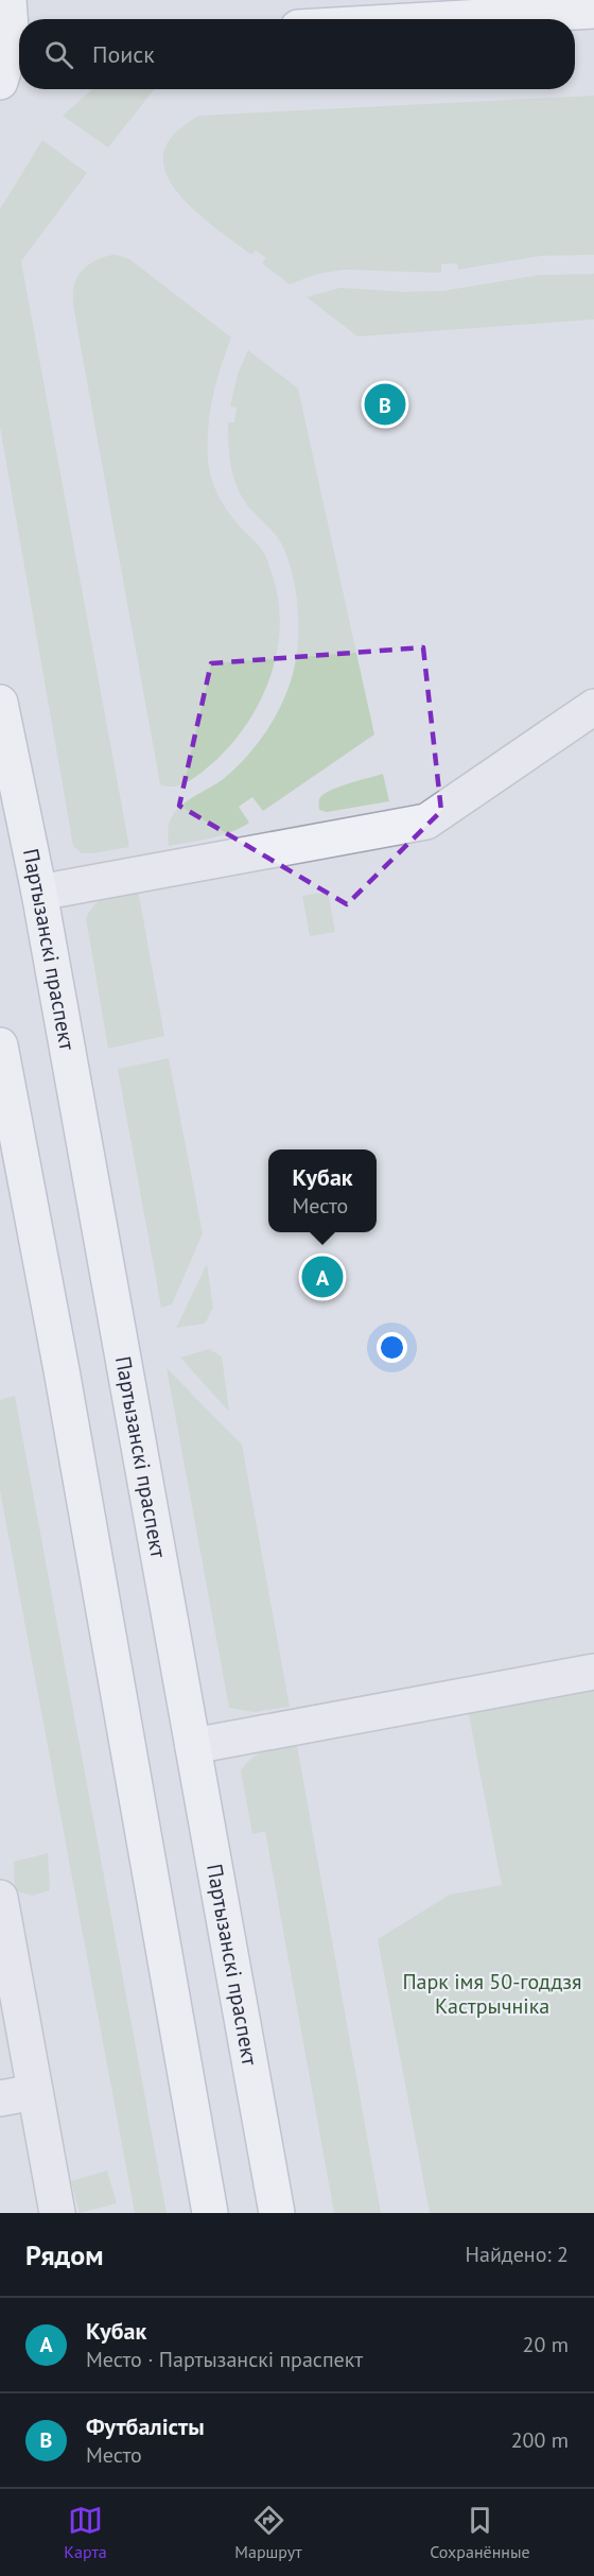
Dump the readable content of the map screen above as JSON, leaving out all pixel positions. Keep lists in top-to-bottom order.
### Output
{
  "streets": {
    "main road": ["Партызанскі праспект"]
  },
  "parks": ["Парк імя 50-годдзя Кастрычніка"],
  "page": {
    "search": "Поиск",
    "pins": ["B", "A"],
    "popup": ["Кубак", "Место"],
    "heading": ["Рядом", "Найдено: 2"],
    "list": [
      {
        "mark": "A",
        "name": "Кубак",
        "note": "Место · Партызанскі праспект",
        "value": "20 m"
      },
      {
        "mark": "B",
        "name": "Футбалісты",
        "note": "Место",
        "value": "200 m"
      }
    ],
    "nav": ["Карта", "Маршрут", "Сохранённые"]
  }
}
